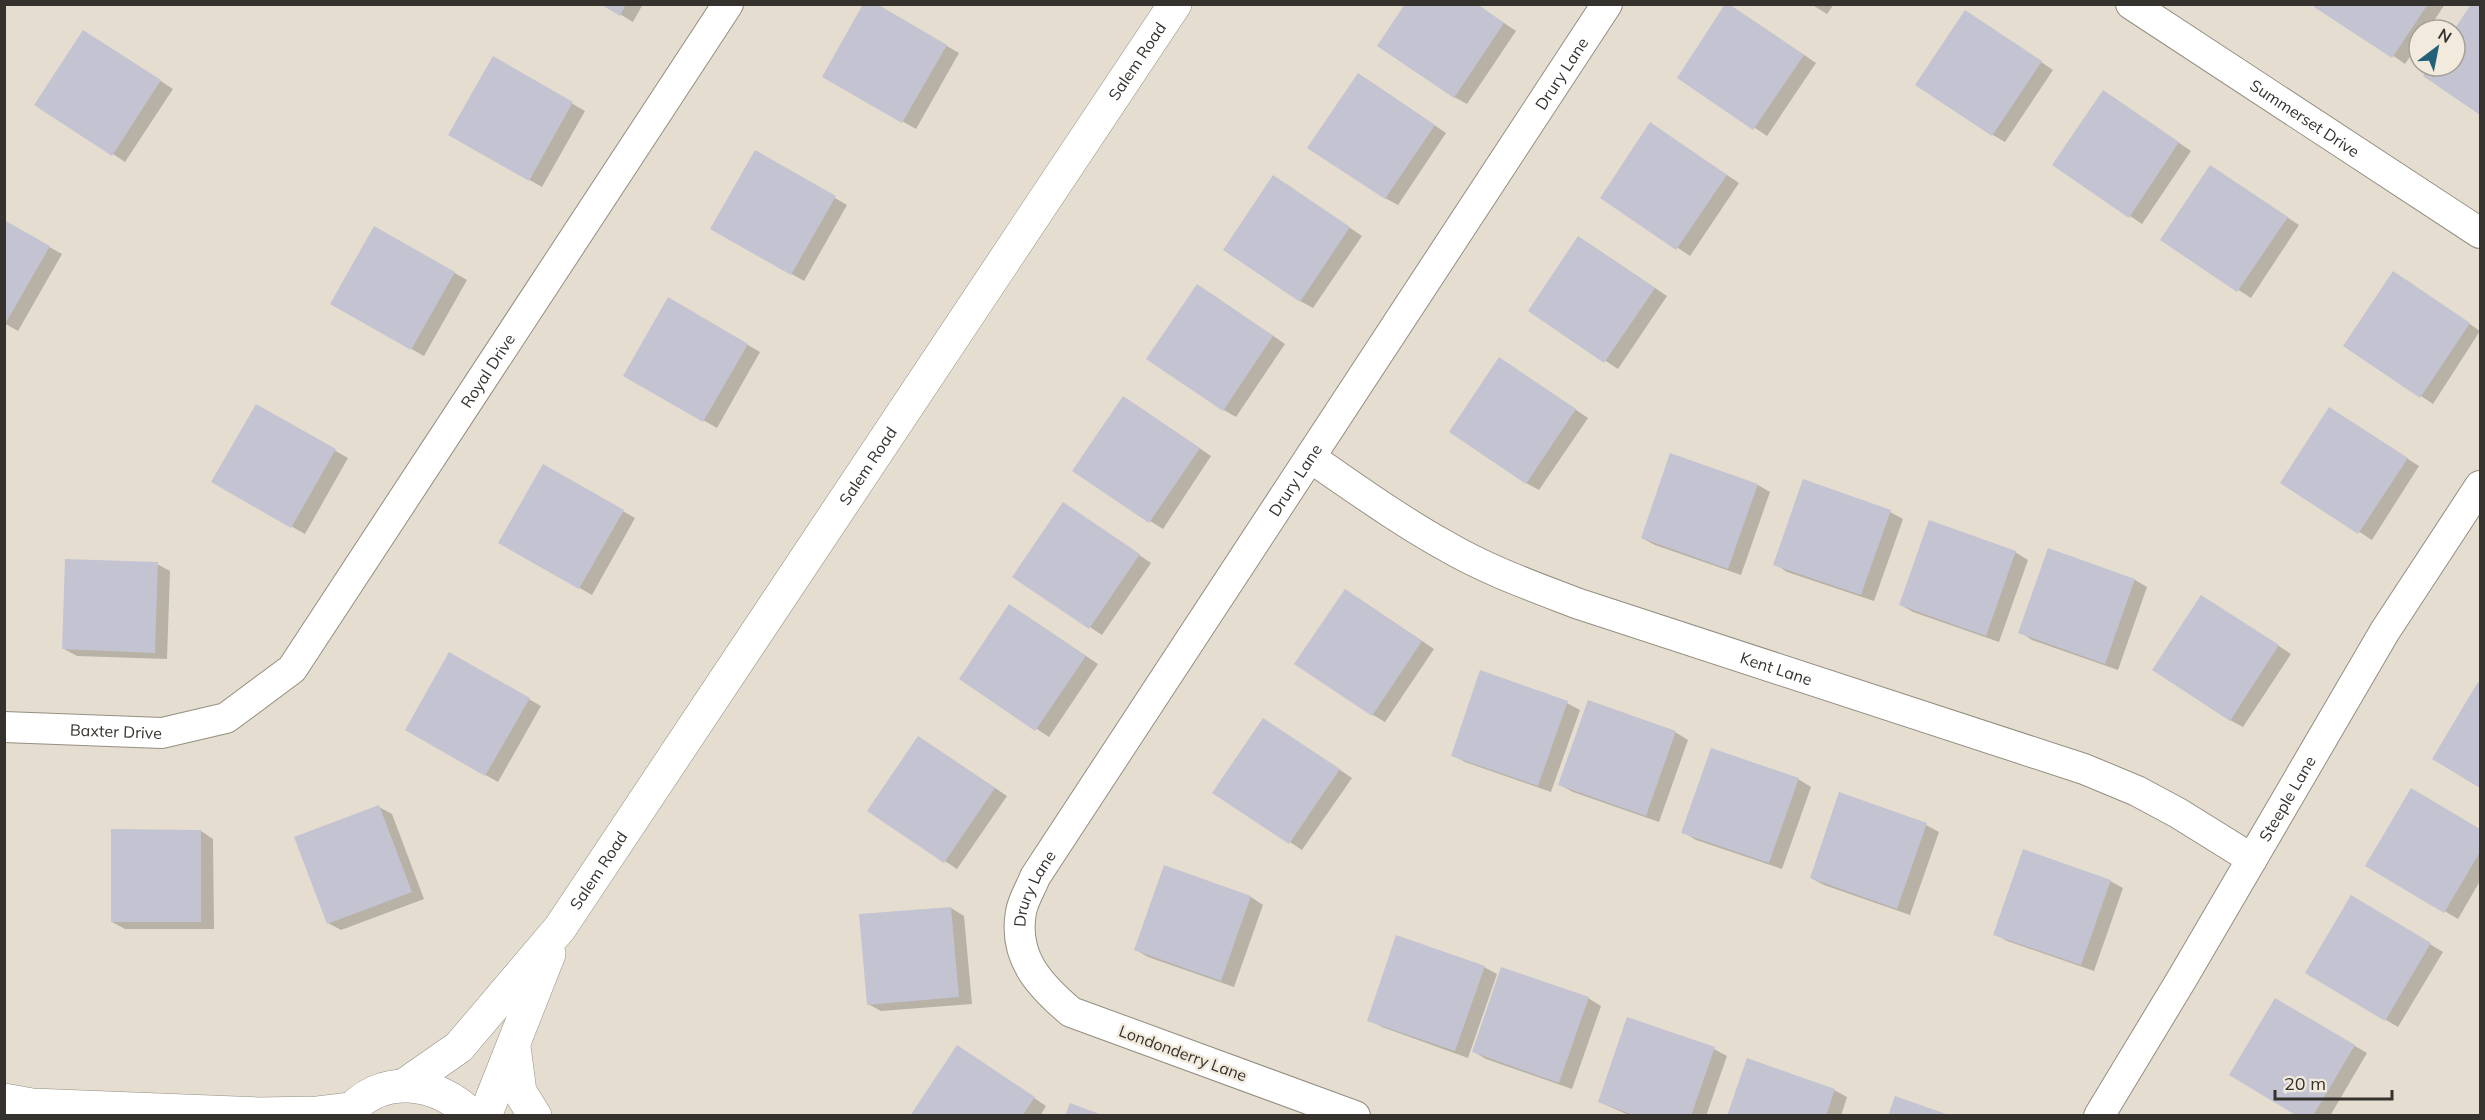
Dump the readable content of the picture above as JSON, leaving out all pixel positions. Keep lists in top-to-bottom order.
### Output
{
  "streets": {
    "main road": ["Salem Road"],
    "street": [
      "Drury Lane",
      "Summerset Drive",
      "Royal Drive",
      "Kent Lane",
      "Baxter Drive",
      "Steeple Lane",
      "Londonderry Lane"
    ]
  },
  "crossings": [
    ["Drury Lane", "Kent Lane"],
    ["Drury Lane", "Londonderry Lane"],
    ["Royal Drive", "Baxter Drive"],
    ["Kent Lane", "Steeple Lane"]
  ],
  "scale_bar": "20 m",
  "north": "top right"
}
